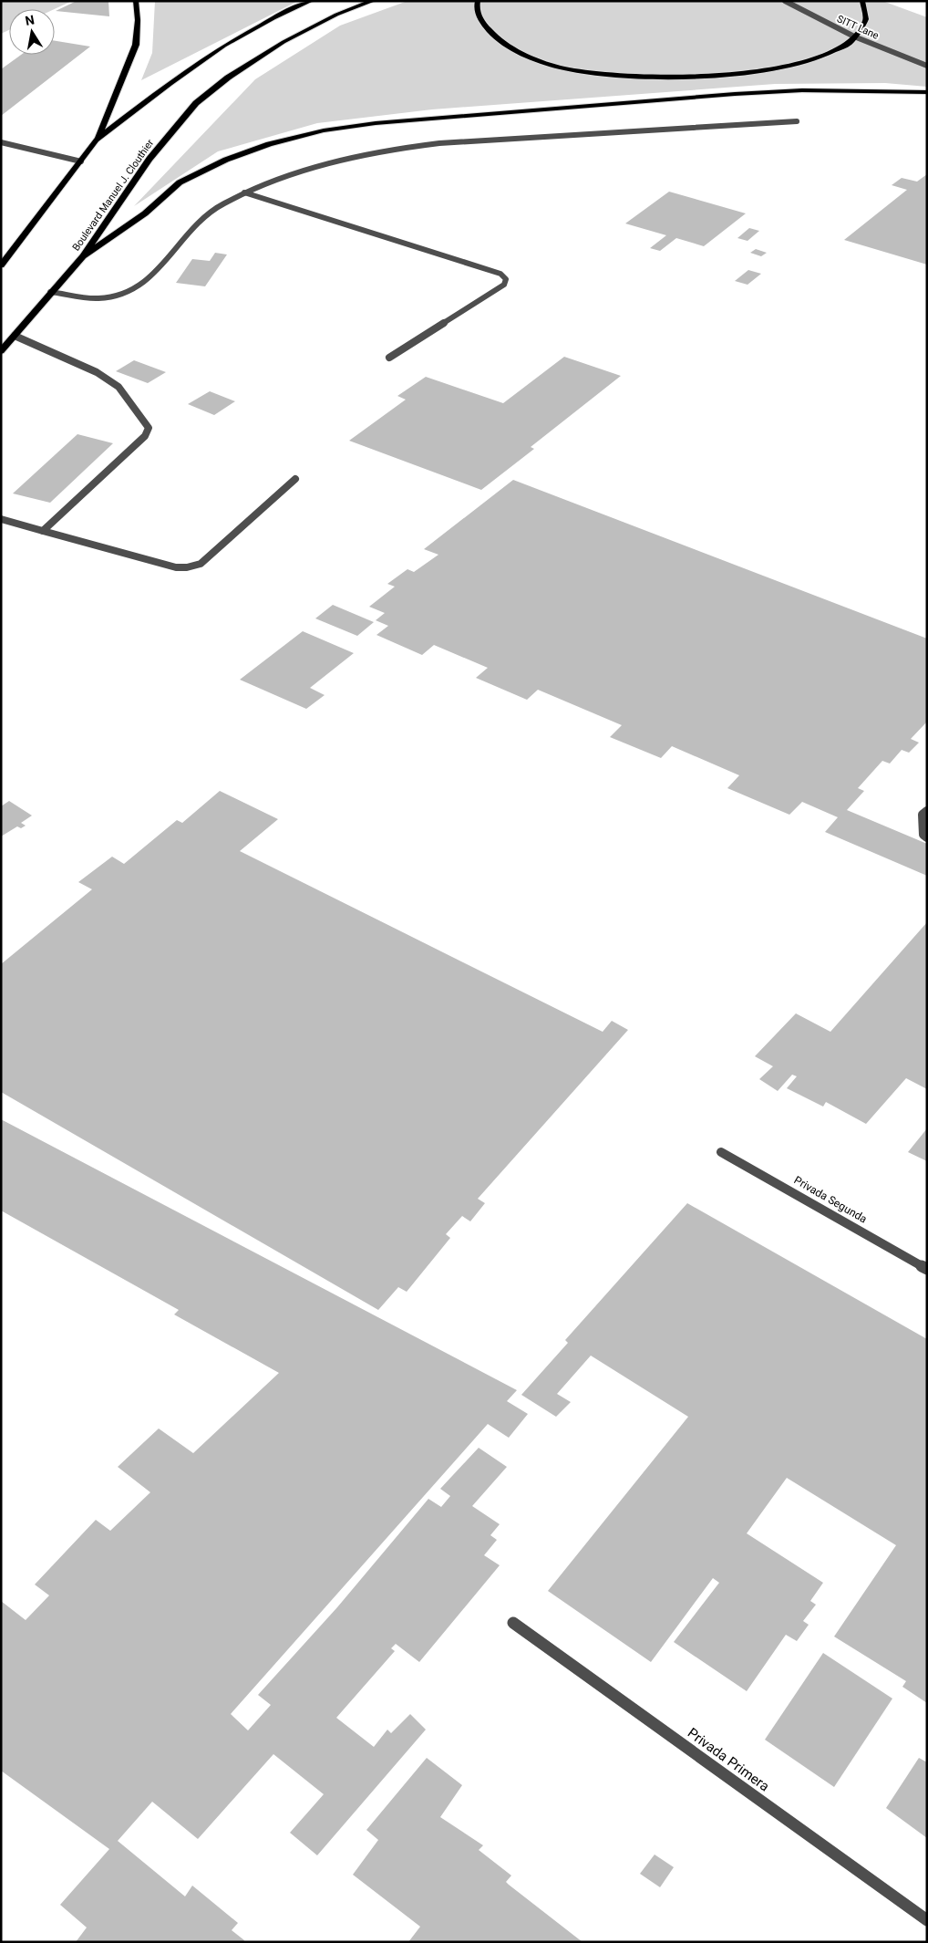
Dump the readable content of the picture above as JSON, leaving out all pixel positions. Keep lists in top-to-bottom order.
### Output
{
  "streets": {
    "main road": ["Boulevard Manuel J. Clouthier"],
    "street": ["SITT Lane", "Privada Segunda", "Privada Primera"]
  },
  "north": "top"
}
